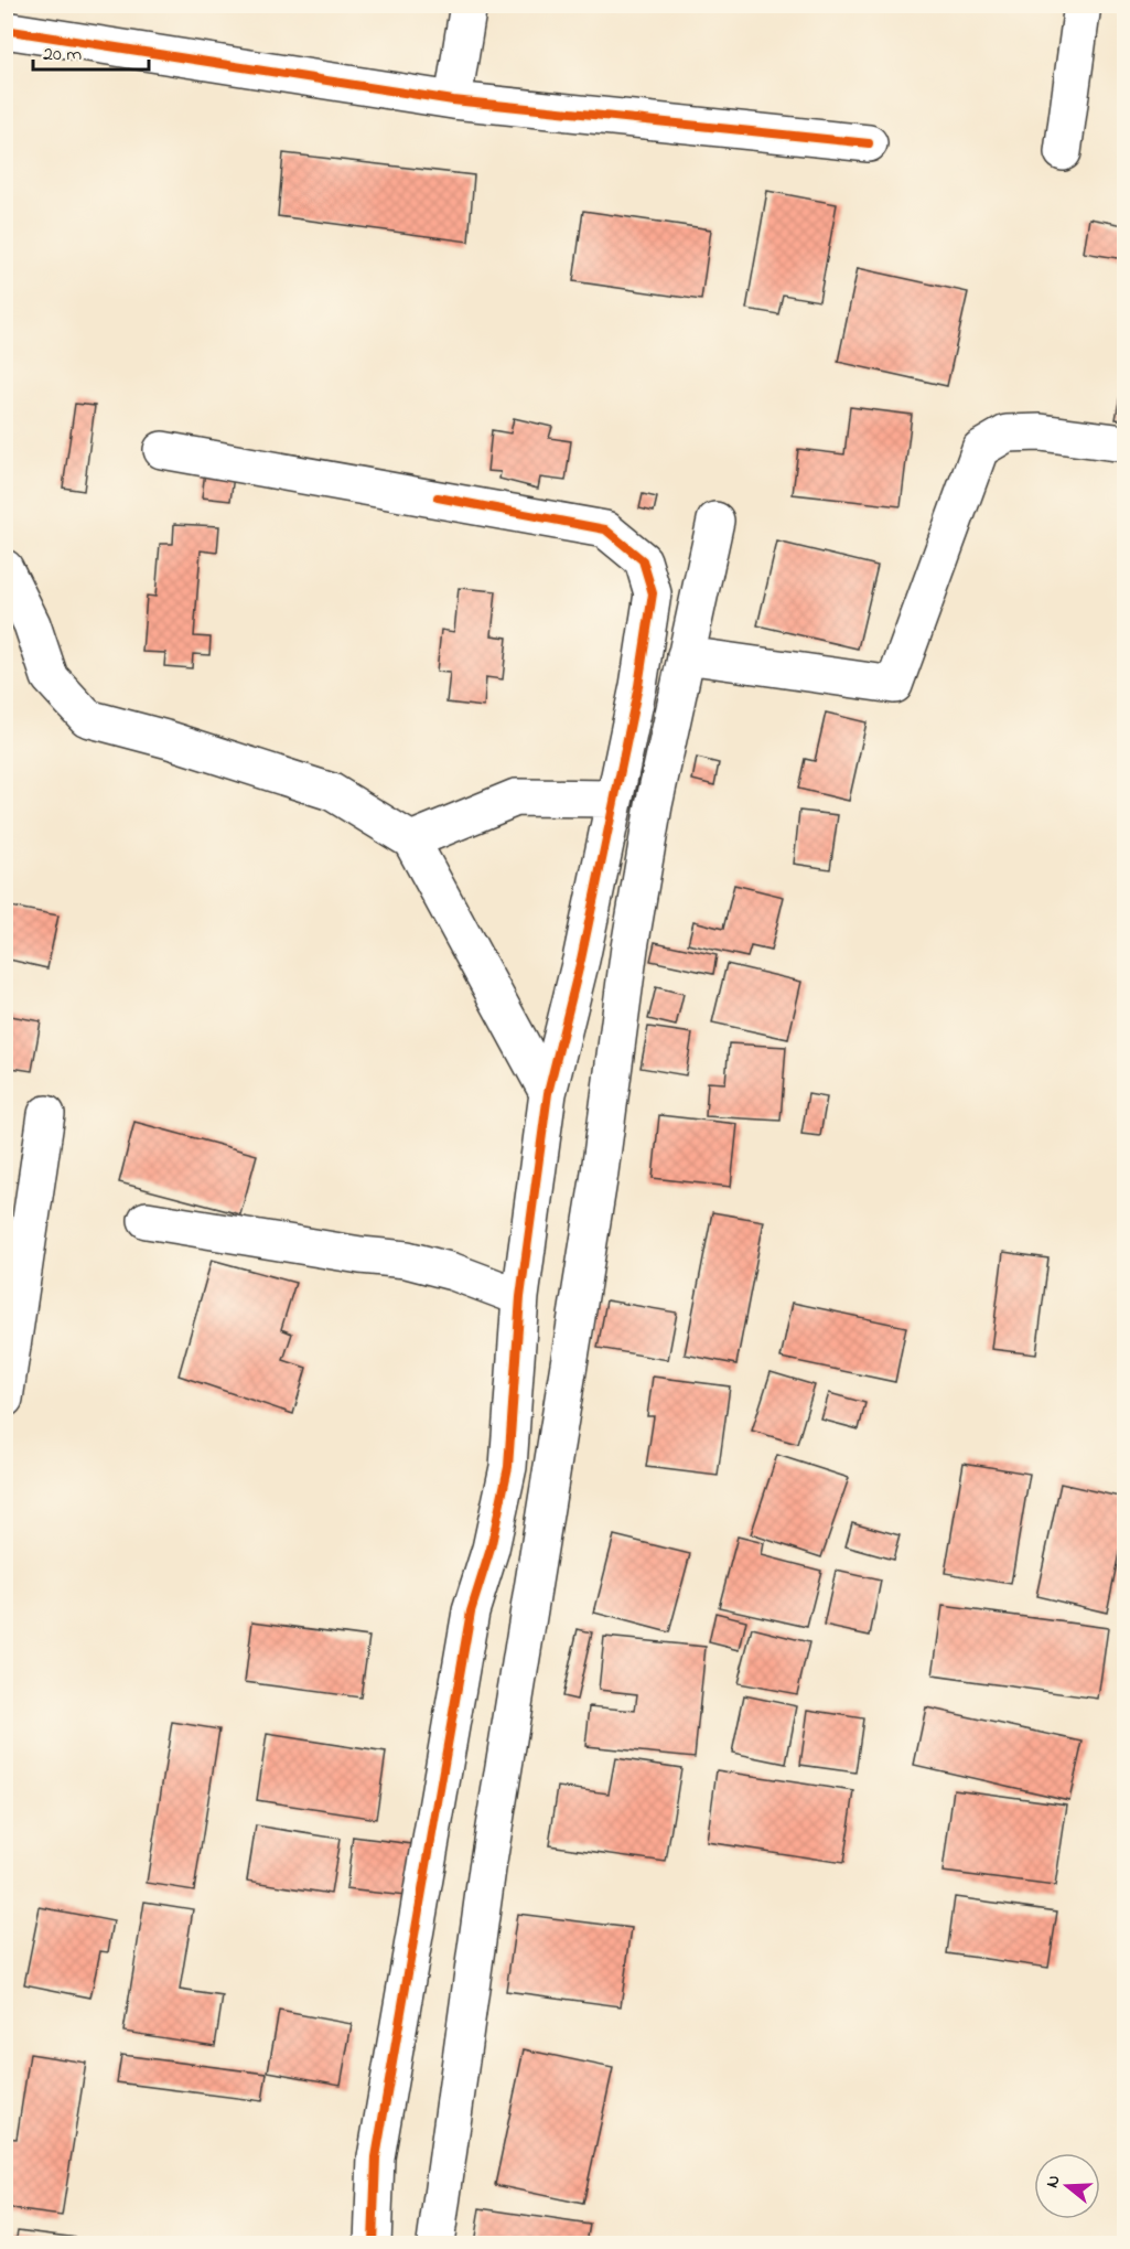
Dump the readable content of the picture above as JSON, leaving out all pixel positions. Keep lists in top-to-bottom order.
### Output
{
  "scale_bar": "20 m",
  "north": "left"
}
